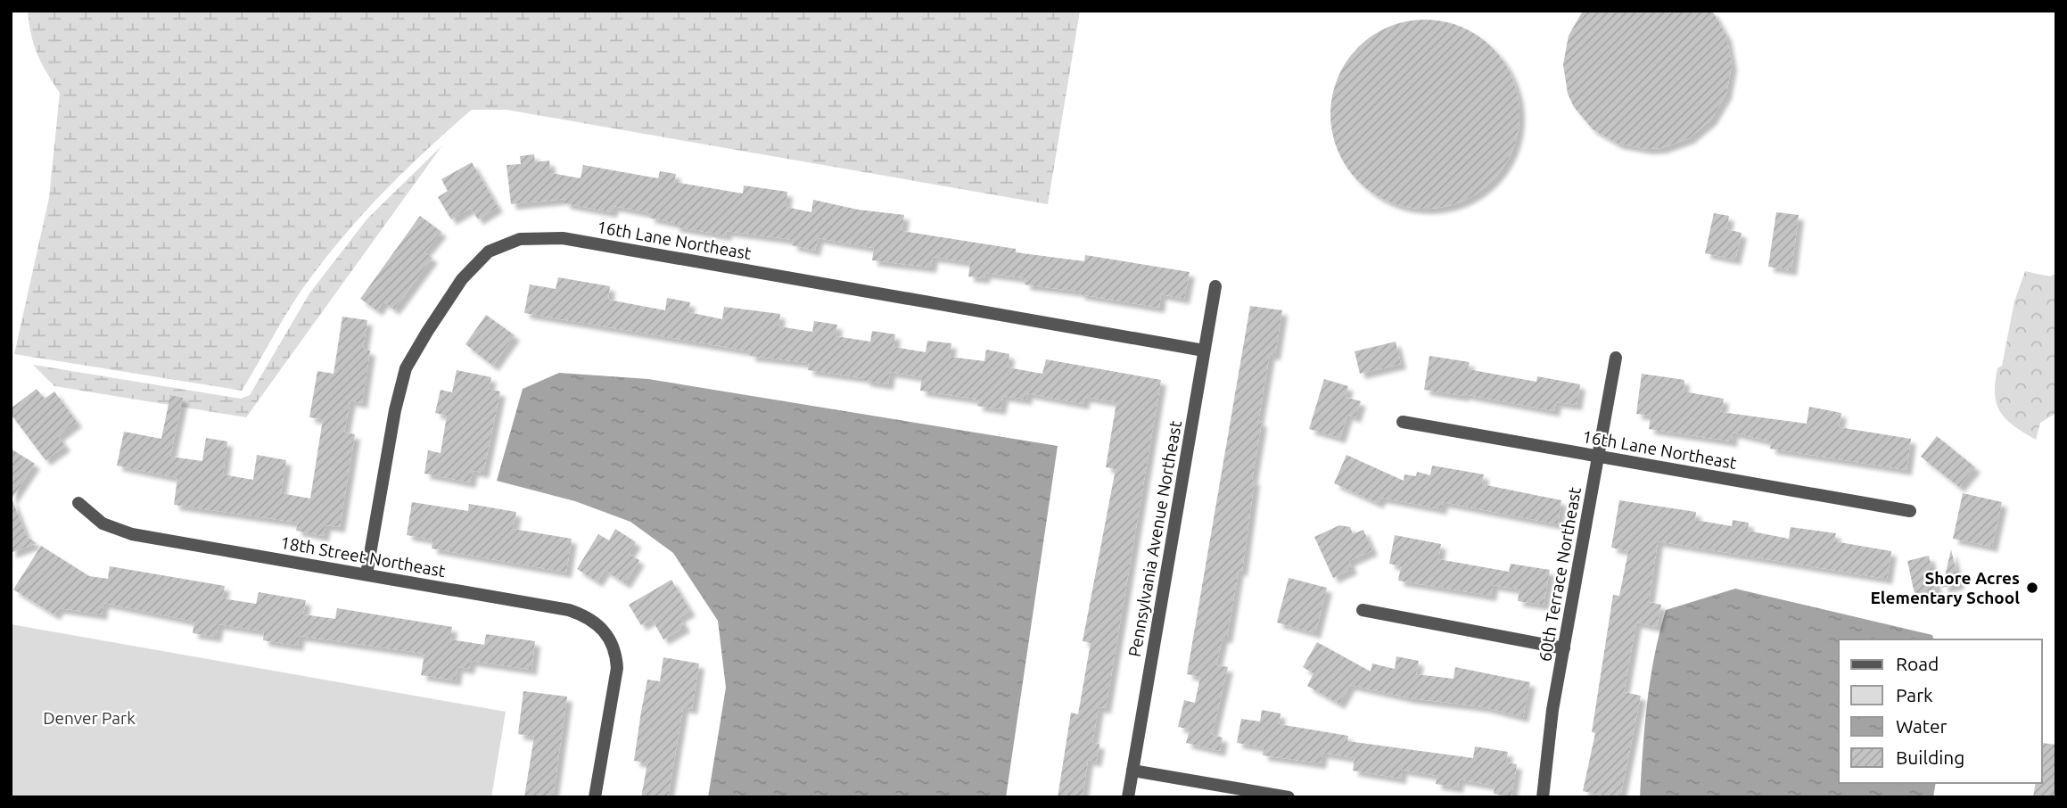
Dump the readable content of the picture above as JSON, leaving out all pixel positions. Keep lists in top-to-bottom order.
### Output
{
  "streets": {
    "street": [
      "16th Lane Northeast",
      "Pennsylvania Avenue Northeast",
      "18th Street Northeast",
      "60th Terrace Northeast"
    ]
  },
  "crossings": [
    ["16th Lane Northeast", "Pennsylvania Avenue Northeast"],
    ["16th Lane Northeast", "18th Street Northeast"],
    ["16th Lane Northeast", "60th Terrace Northeast"]
  ],
  "parks": ["Denver Park"],
  "places": ["Shore Acres Elementary School"],
  "legend": [
    "Road",
    "Park",
    "Water",
    "Building"
  ]
}
